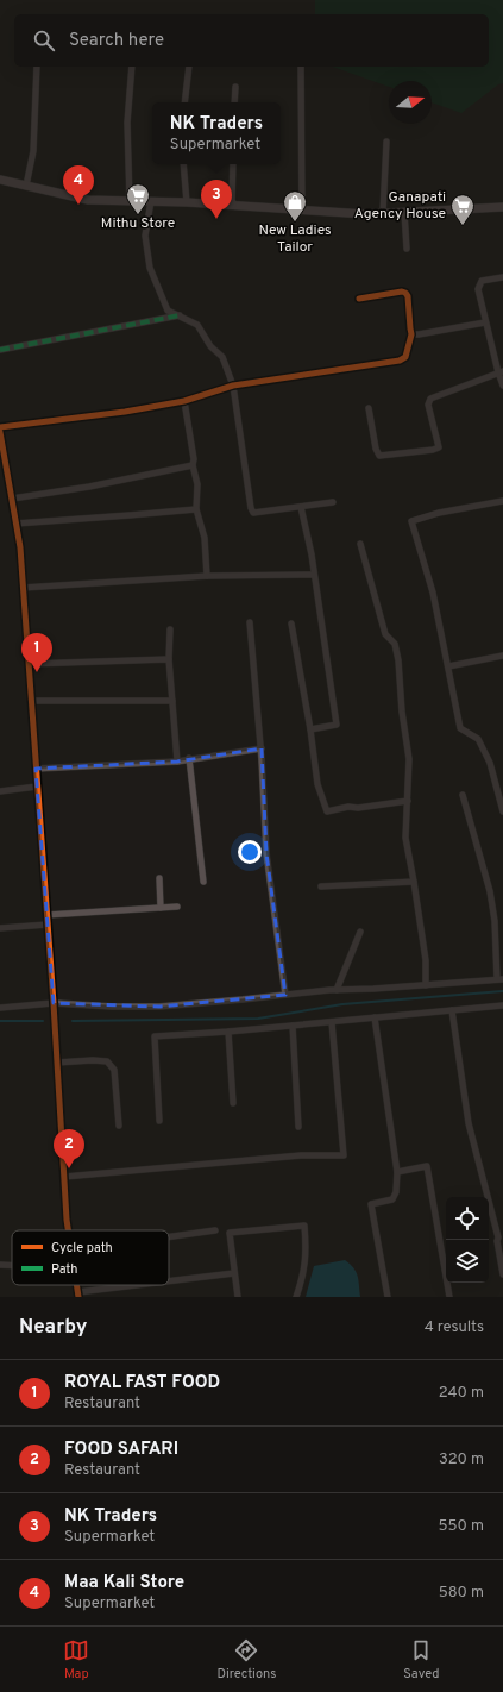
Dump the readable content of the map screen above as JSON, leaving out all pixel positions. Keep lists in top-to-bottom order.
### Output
{
  "places": {
    "supermarket": ["Mithu Store", "Ganapati Agency House"],
    "shop": ["New Ladies Tailor"]
  },
  "legend": ["Cycle path", "Path"],
  "north": "right",
  "page": {
    "search": "Search here",
    "popup": ["NK Traders", "Supermarket"],
    "pins": [
      "4",
      "3",
      "1",
      "2"
    ],
    "heading": ["Nearby", "4 results"],
    "list": [
      {
        "mark": "1",
        "name": "ROYAL FAST FOOD",
        "note": "Restaurant",
        "value": "240 m"
      },
      {
        "mark": "2",
        "name": "FOOD SAFARI",
        "note": "Restaurant",
        "value": "320 m"
      },
      {
        "mark": "3",
        "name": "NK Traders",
        "note": "Supermarket",
        "value": "550 m"
      },
      {
        "mark": "4",
        "name": "Maa Kali Store",
        "note": "Supermarket",
        "value": "580 m"
      }
    ],
    "nav": ["Map", "Directions", "Saved"]
  }
}
